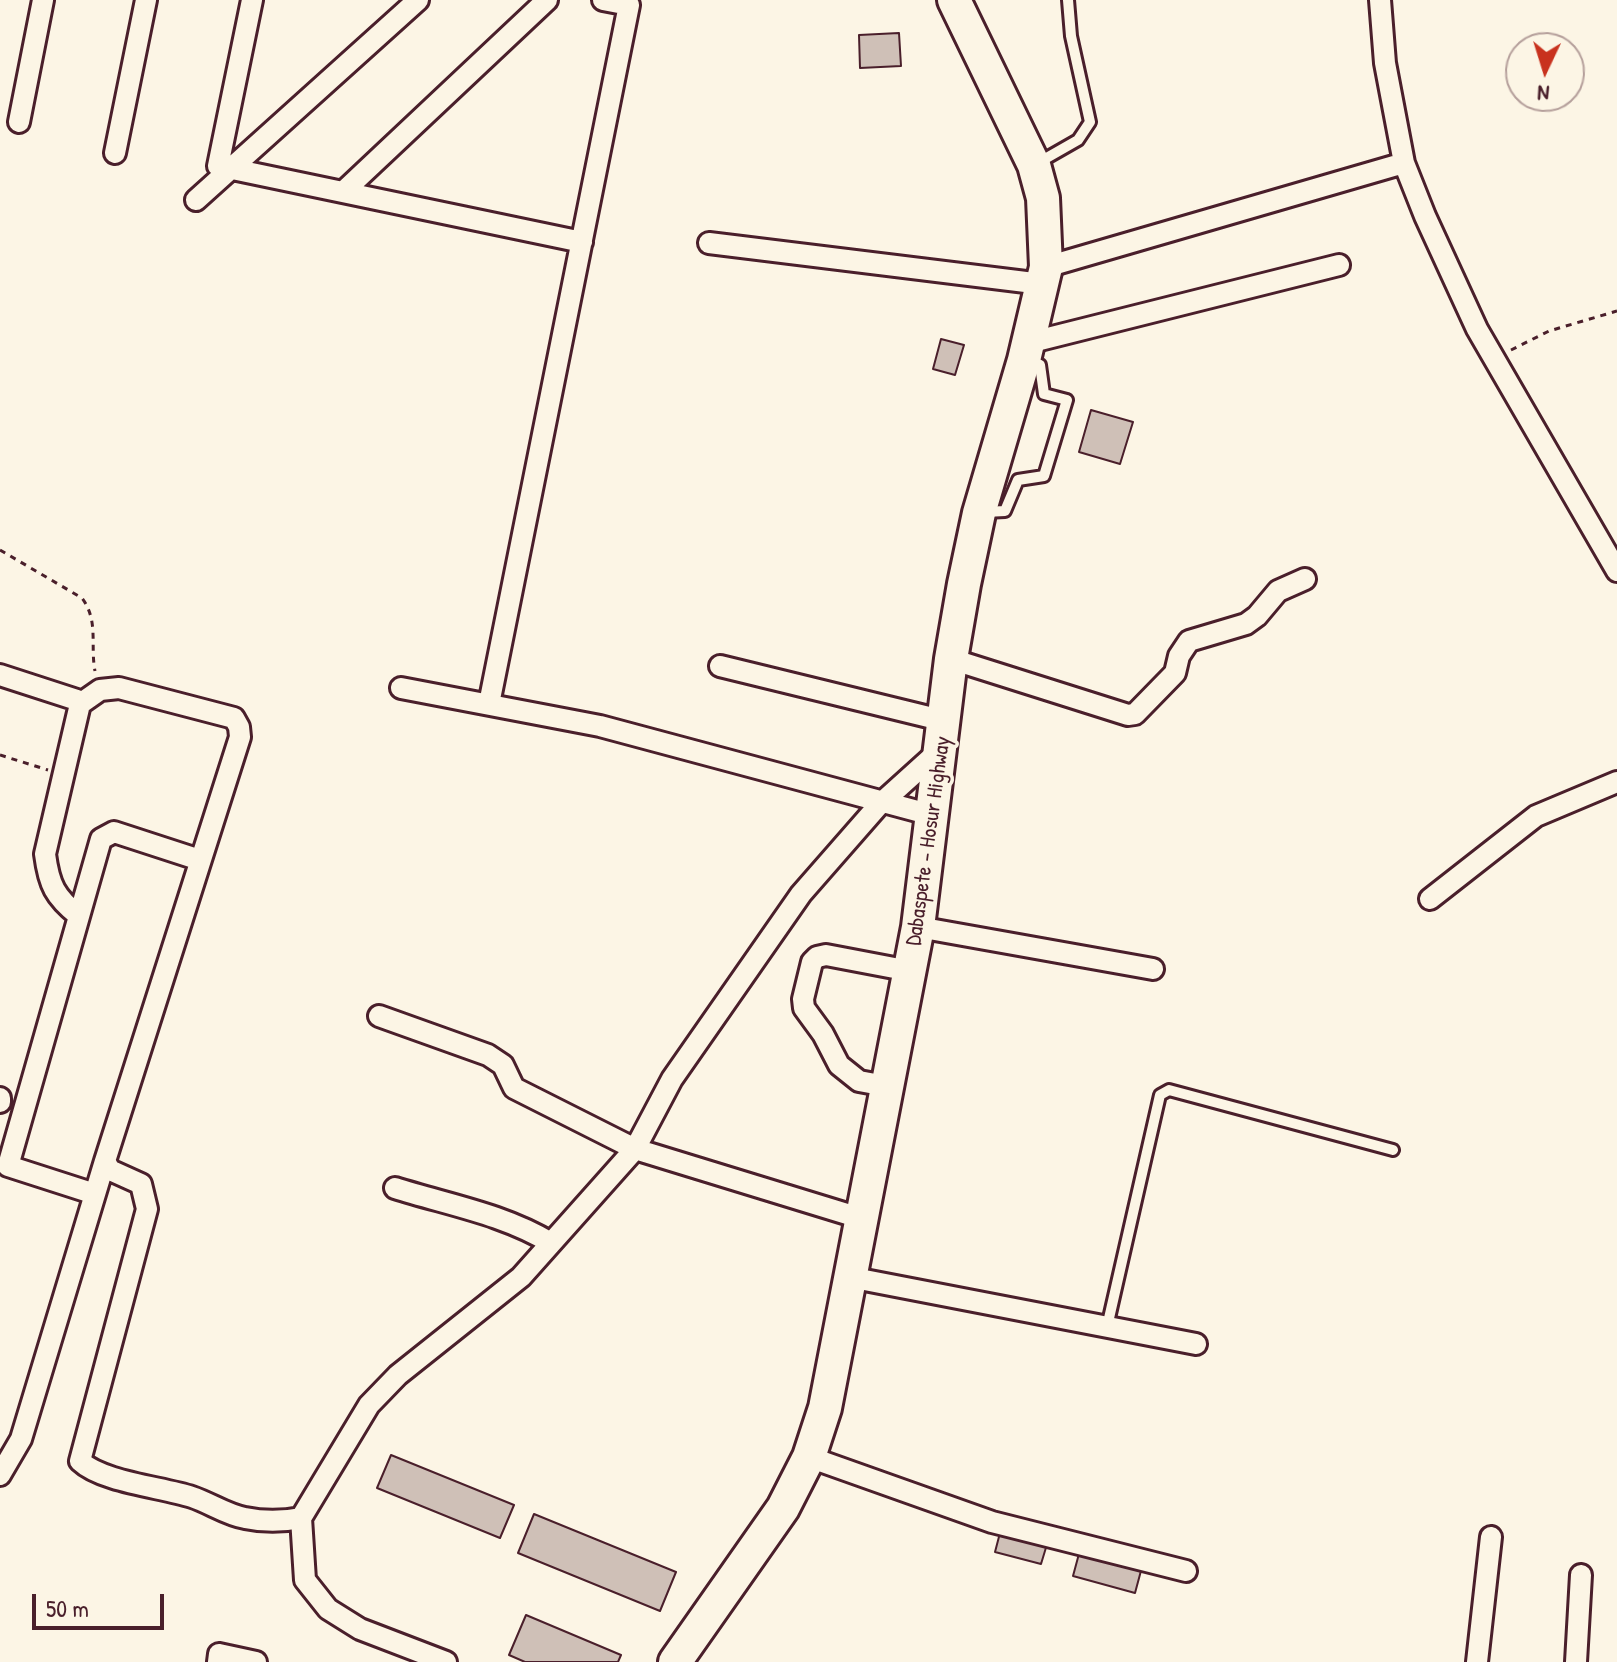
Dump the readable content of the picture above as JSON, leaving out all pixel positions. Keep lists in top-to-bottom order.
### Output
{
  "streets": {
    "highway": ["Dabaspete - Hosur Highway"]
  },
  "scale_bar": "50 m",
  "north": "bottom"
}
